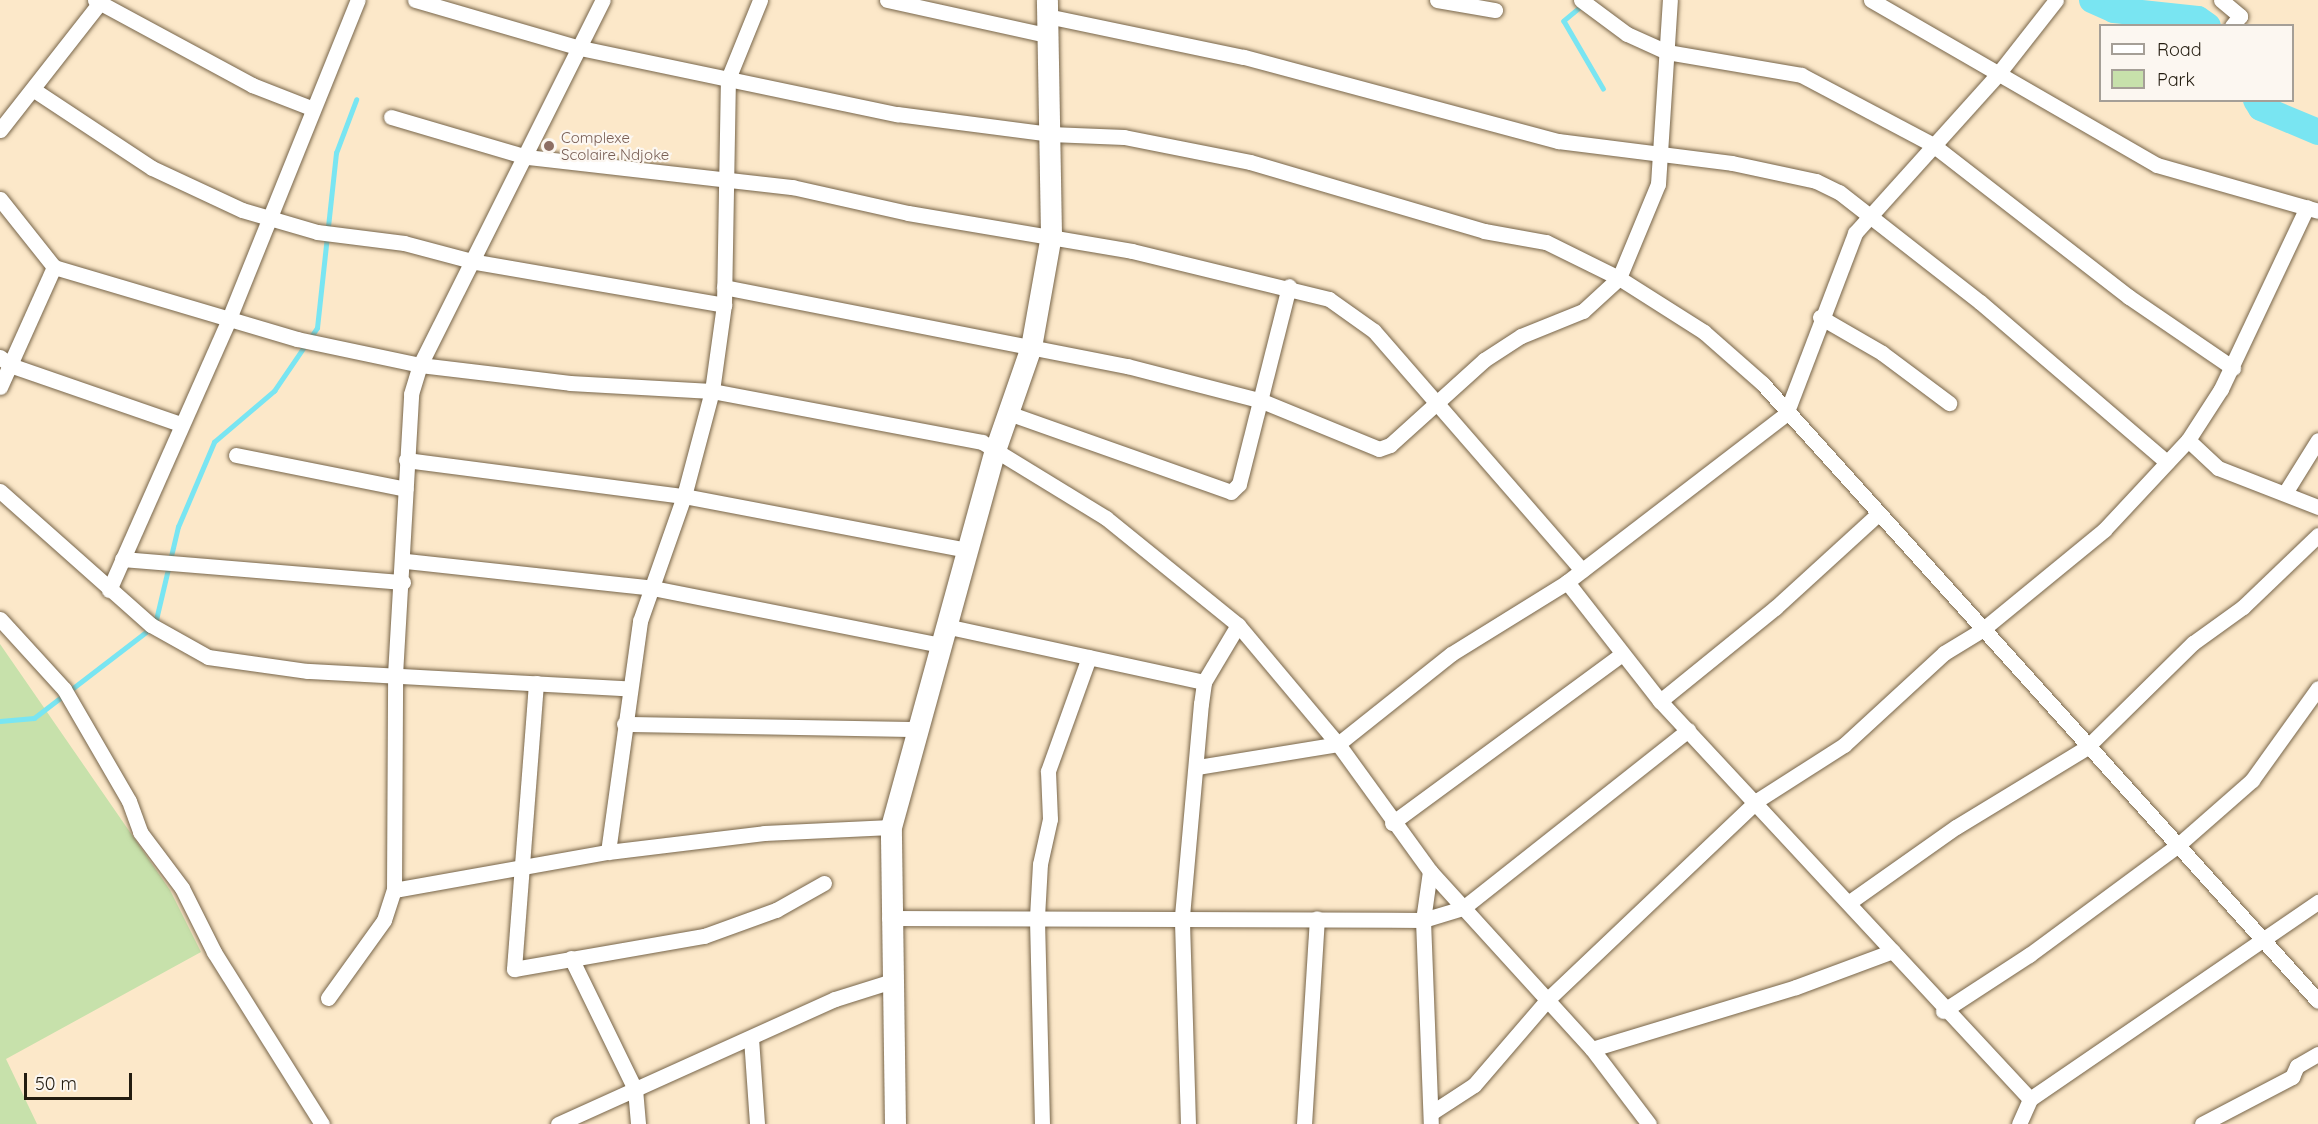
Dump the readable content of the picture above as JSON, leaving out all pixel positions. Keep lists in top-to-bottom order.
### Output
{
  "places": ["Complexe Scolaire Ndjoke"],
  "legend": ["Road", "Park"],
  "scale_bar": "50 m"
}
